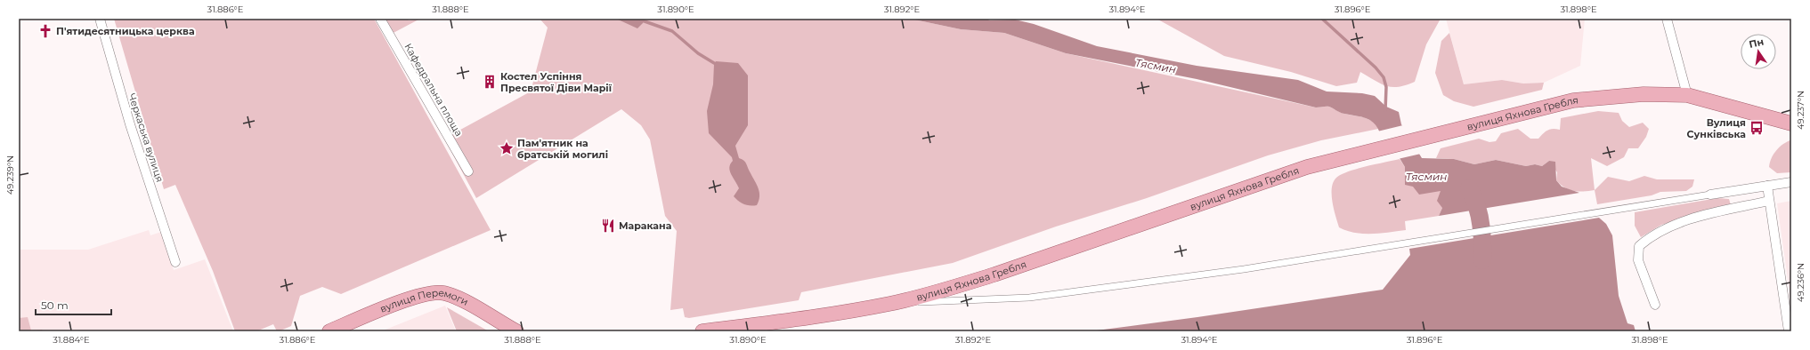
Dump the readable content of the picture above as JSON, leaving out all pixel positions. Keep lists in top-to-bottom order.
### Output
{
  "streets": {
    "main road": ["вулиця Яхнова Гребля", "вулиця Перемоги"],
    "street": ["Кафедральна площа", "Черкаська вулиця"]
  },
  "water": ["Тясмин"],
  "places": {
    "church": ["П'ятидесятницька церква"],
    "building": ["Костел Успіння Пресвятої Діви Марії"],
    "bus stop": ["Вулиця Сунківська"],
    "place": ["Пам'ятник на братській могилі"],
    "restaurant": ["Маракана"]
  },
  "scale_bar": "50 m",
  "north": "top",
  "coordinates": [
    "31.886°E",
    "31.888°E",
    "31.890°E",
    "31.892°E",
    "31.894°E",
    "31.896°E",
    "31.898°E",
    "49.237°N",
    "49.239°N",
    "49.236°N",
    "31.884°E"
  ]
}
